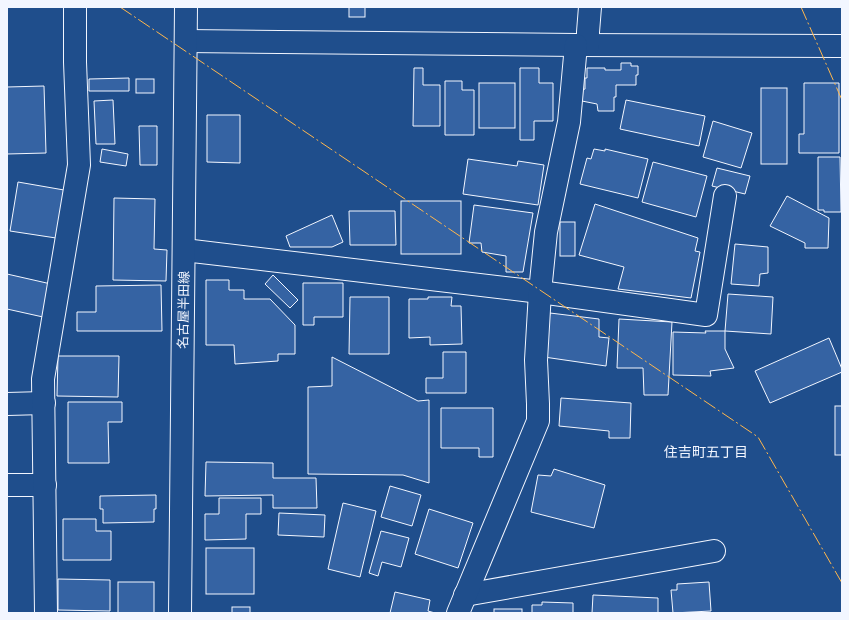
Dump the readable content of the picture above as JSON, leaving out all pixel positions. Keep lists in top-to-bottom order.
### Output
{
  "streets": {
    "street": ["名古屋半田線"]
  },
  "districts": ["住吉町五丁目"]
}
